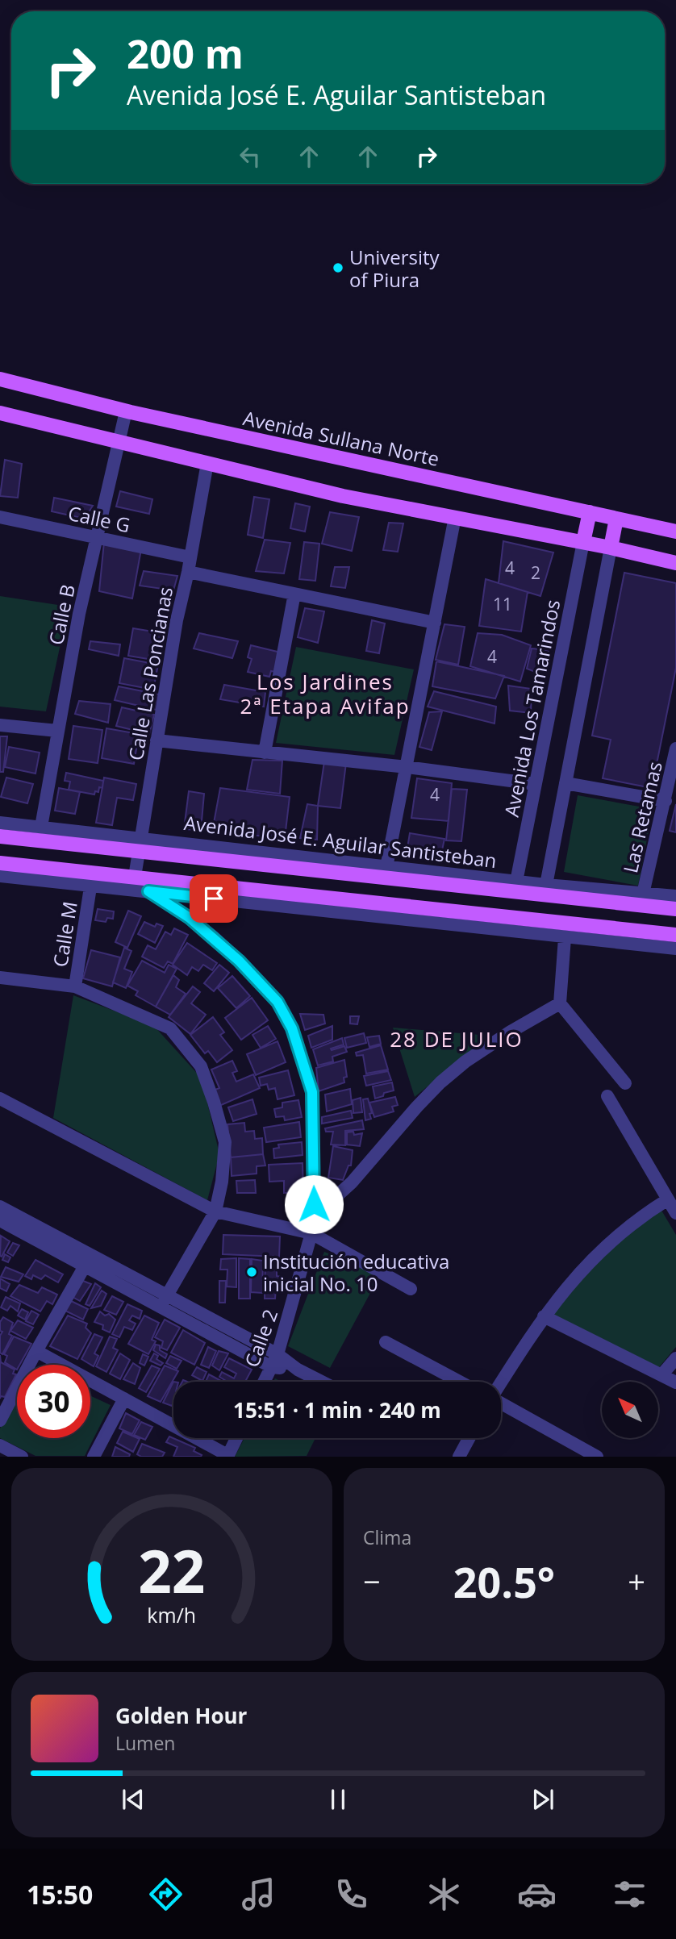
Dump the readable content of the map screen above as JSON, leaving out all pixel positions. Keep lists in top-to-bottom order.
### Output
{
  "streets": {
    "main road": ["Avenida Sullana Norte", "Avenida José E. Aguilar Santisteban"],
    "street": [
      "Calle G",
      "Calle B",
      "Calle Las Poncianas",
      "Avenida Los Tamarindos",
      "Las Retamas",
      "Calle M",
      "Calle 2"
    ]
  },
  "crossings": [
    ["Avenida Sullana Norte", "Calle B"],
    ["Calle G", "Calle B"],
    ["Calle G", "Calle Las Poncianas"],
    ["Calle B", "Avenida José E. Aguilar Santisteban"],
    ["Calle Las Poncianas", "Avenida José E. Aguilar Santisteban"],
    ["Avenida Los Tamarindos", "Avenida José E. Aguilar Santisteban"],
    ["Las Retamas", "Avenida José E. Aguilar Santisteban"]
  ],
  "districts": ["Los Jardines 2ª Etapa Avifap", "28 DE JULIO"],
  "places": ["University of Piura", "Institución educativa inicial No. 10"],
  "house_numbers": [
    "4",
    "2",
    "11",
    "4",
    "4"
  ],
  "north": "top left",
  "page": {
    "turn": ["200 m", "Avenida José E. Aguilar Santisteban"],
    "limit": "30",
    "trip": "15:51 · 1 min · 240 m",
    "tile": "Clima",
    "heat": ["−", "20.5°", "+"],
    "song": ["Golden Hour", "Lumen"],
    "tabs": "15:50",
    "gauge": ["22", "km/h"]
  }
}
